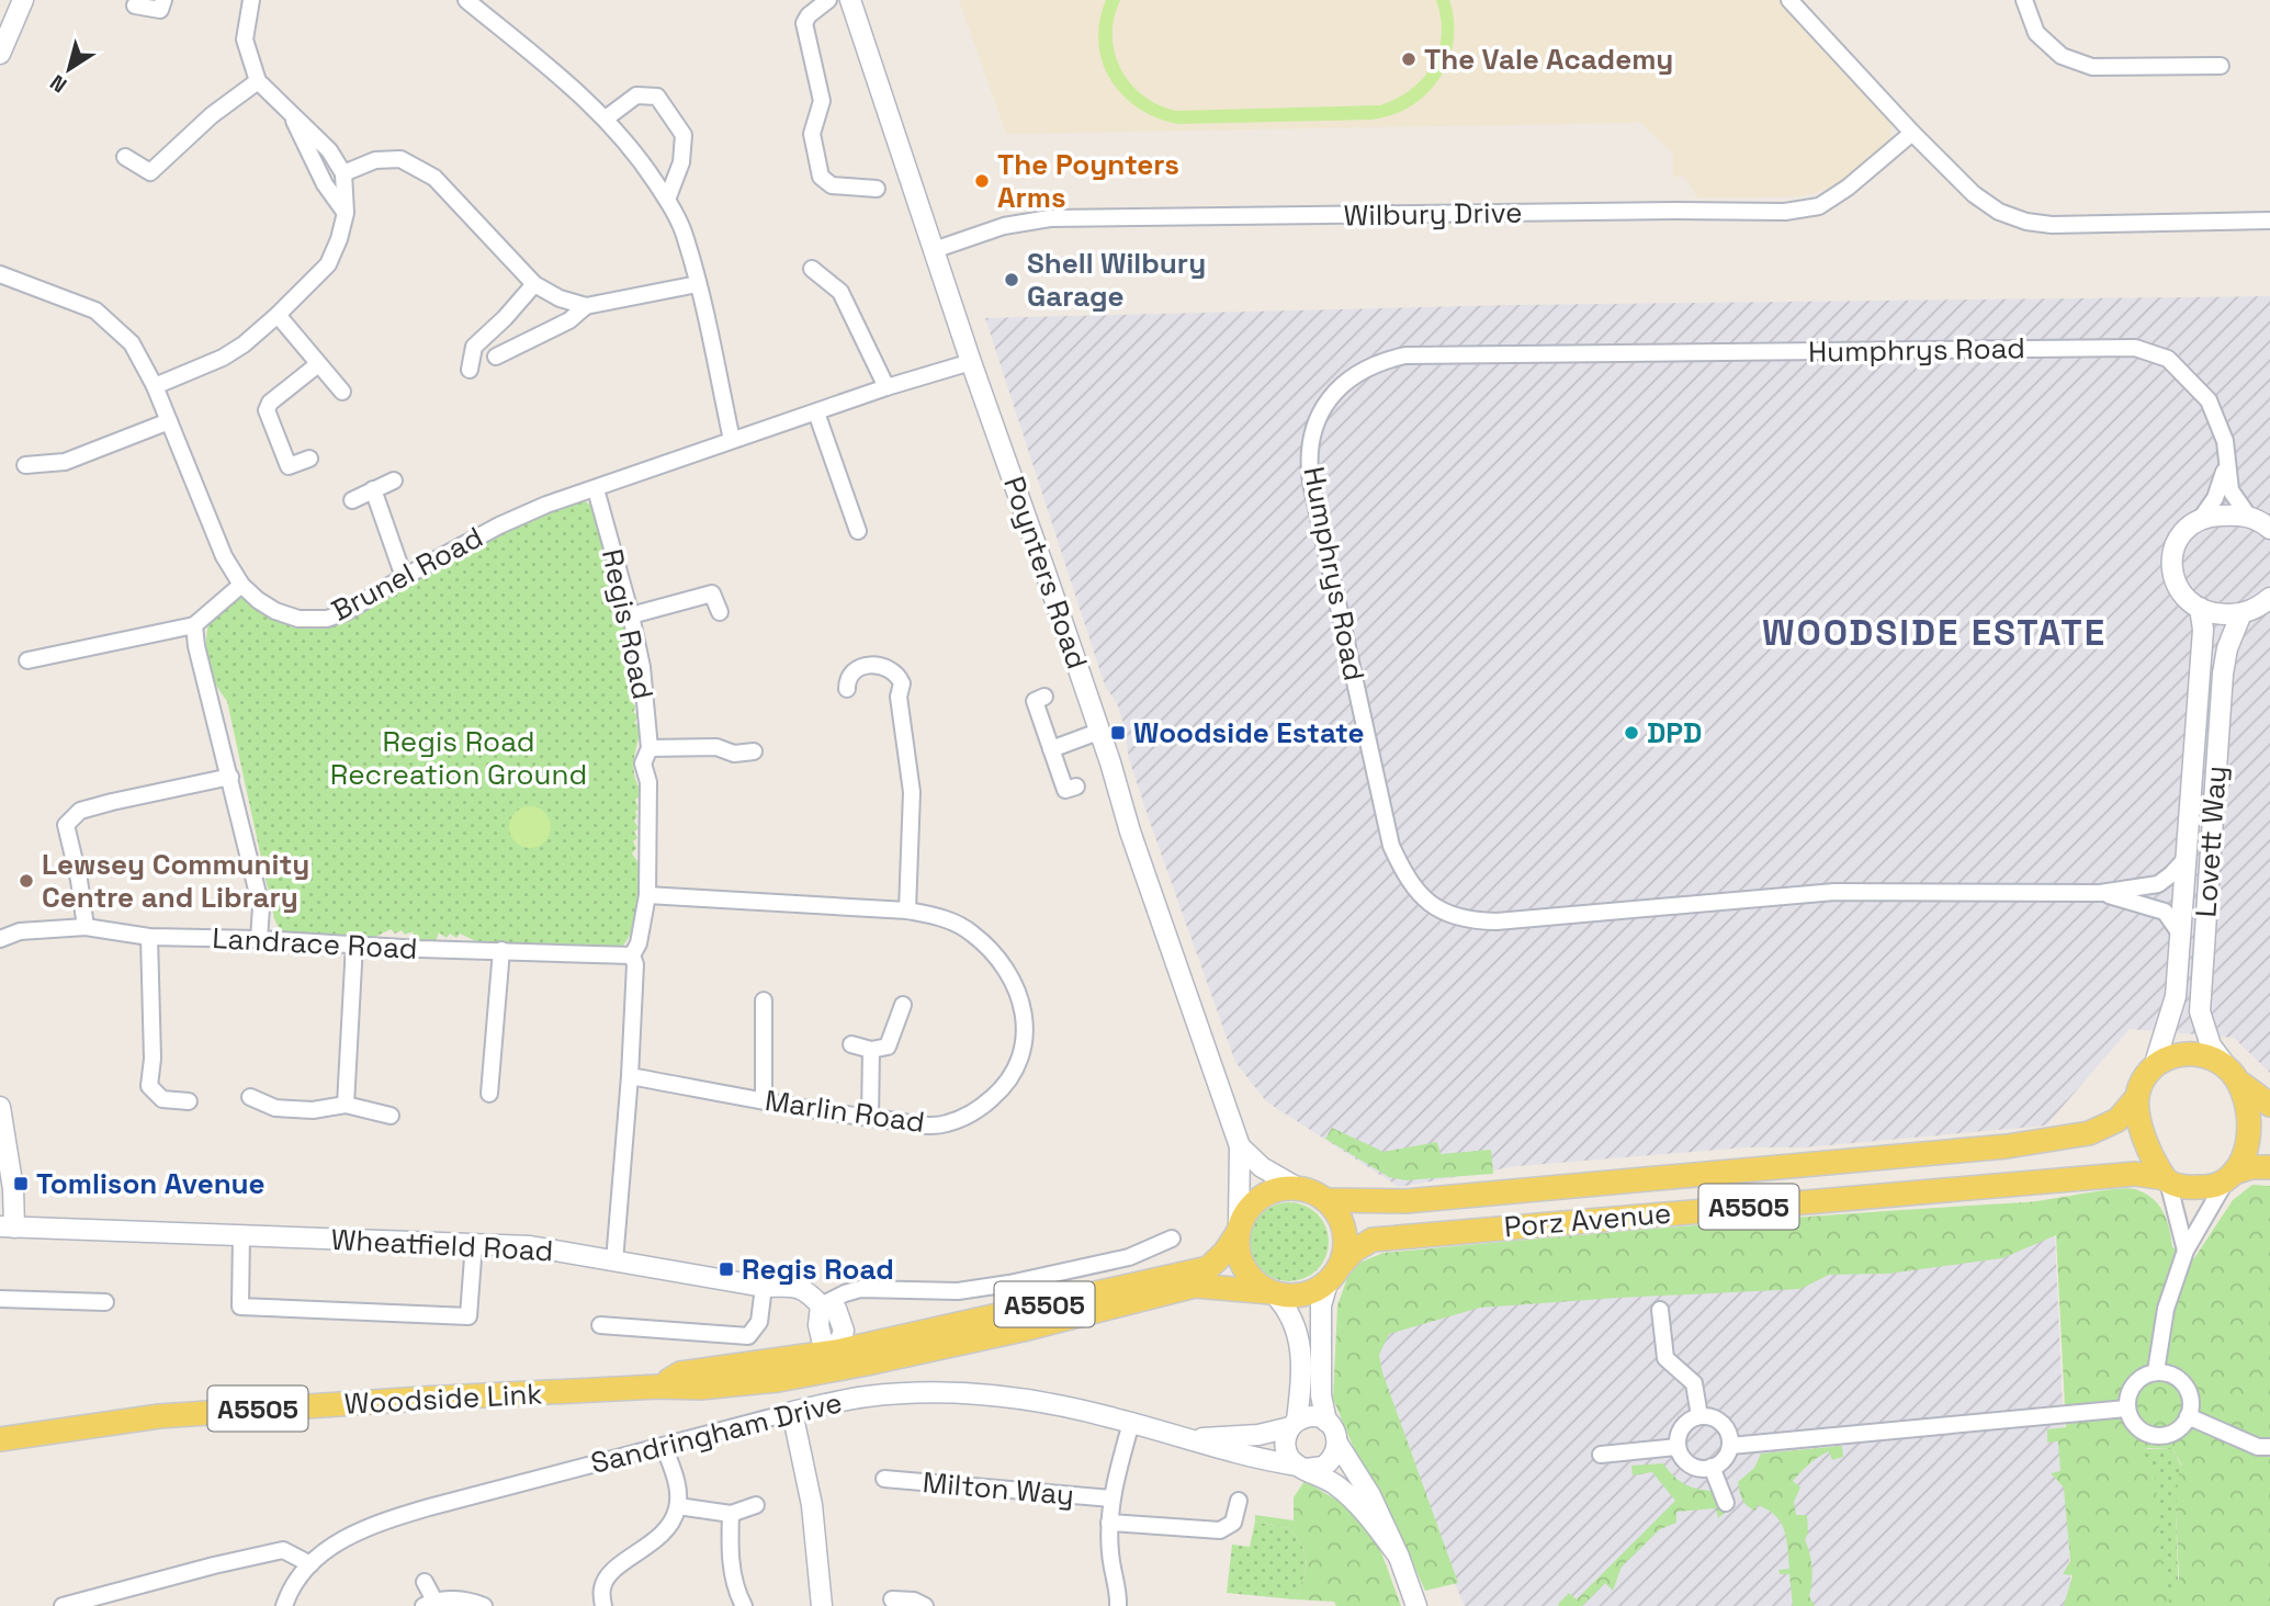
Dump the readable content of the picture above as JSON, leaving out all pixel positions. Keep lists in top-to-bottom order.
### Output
{
  "streets": {
    "main road": ["A5505", "Porz Avenue", "Woodside Link"],
    "street": [
      "Wilbury Drive",
      "Humphrys Road",
      "Poynters Road",
      "Brunel Road",
      "Regis Road",
      "Lovett Way",
      "Landrace Road",
      "Marlin Road",
      "Wheatfield Road",
      "Sandringham Drive",
      "Milton Way"
    ]
  },
  "crossings": [
    ["Wilbury Drive", "Poynters Road"],
    ["Humphrys Road", "Lovett Way"],
    ["Poynters Road", "Brunel Road"],
    ["Poynters Road", "Porz Avenue"],
    ["Poynters Road", "Woodside Link"],
    ["Brunel Road", "Regis Road"],
    ["Regis Road", "Landrace Road"],
    ["Regis Road", "Marlin Road"],
    ["Regis Road", "Wheatfield Road"],
    ["Lovett Way", "A5505"],
    ["Lovett Way", "Porz Avenue"],
    ["A5505", "Porz Avenue"],
    ["Porz Avenue", "Woodside Link"],
    ["Sandringham Drive", "Milton Way"]
  ],
  "districts": ["WOODSIDE ESTATE"],
  "parks": ["Regis Road Recreation Ground"],
  "places": {
    "other": [
      "The Vale Academy",
      "The Poynters Arms",
      "Shell Wilbury Garage",
      "DPD",
      "Lewsey Community Centre and Library"
    ],
    "transit": ["Woodside Estate", "Tomlison Avenue", "Regis Road"]
  },
  "north": "bottom left"
}
